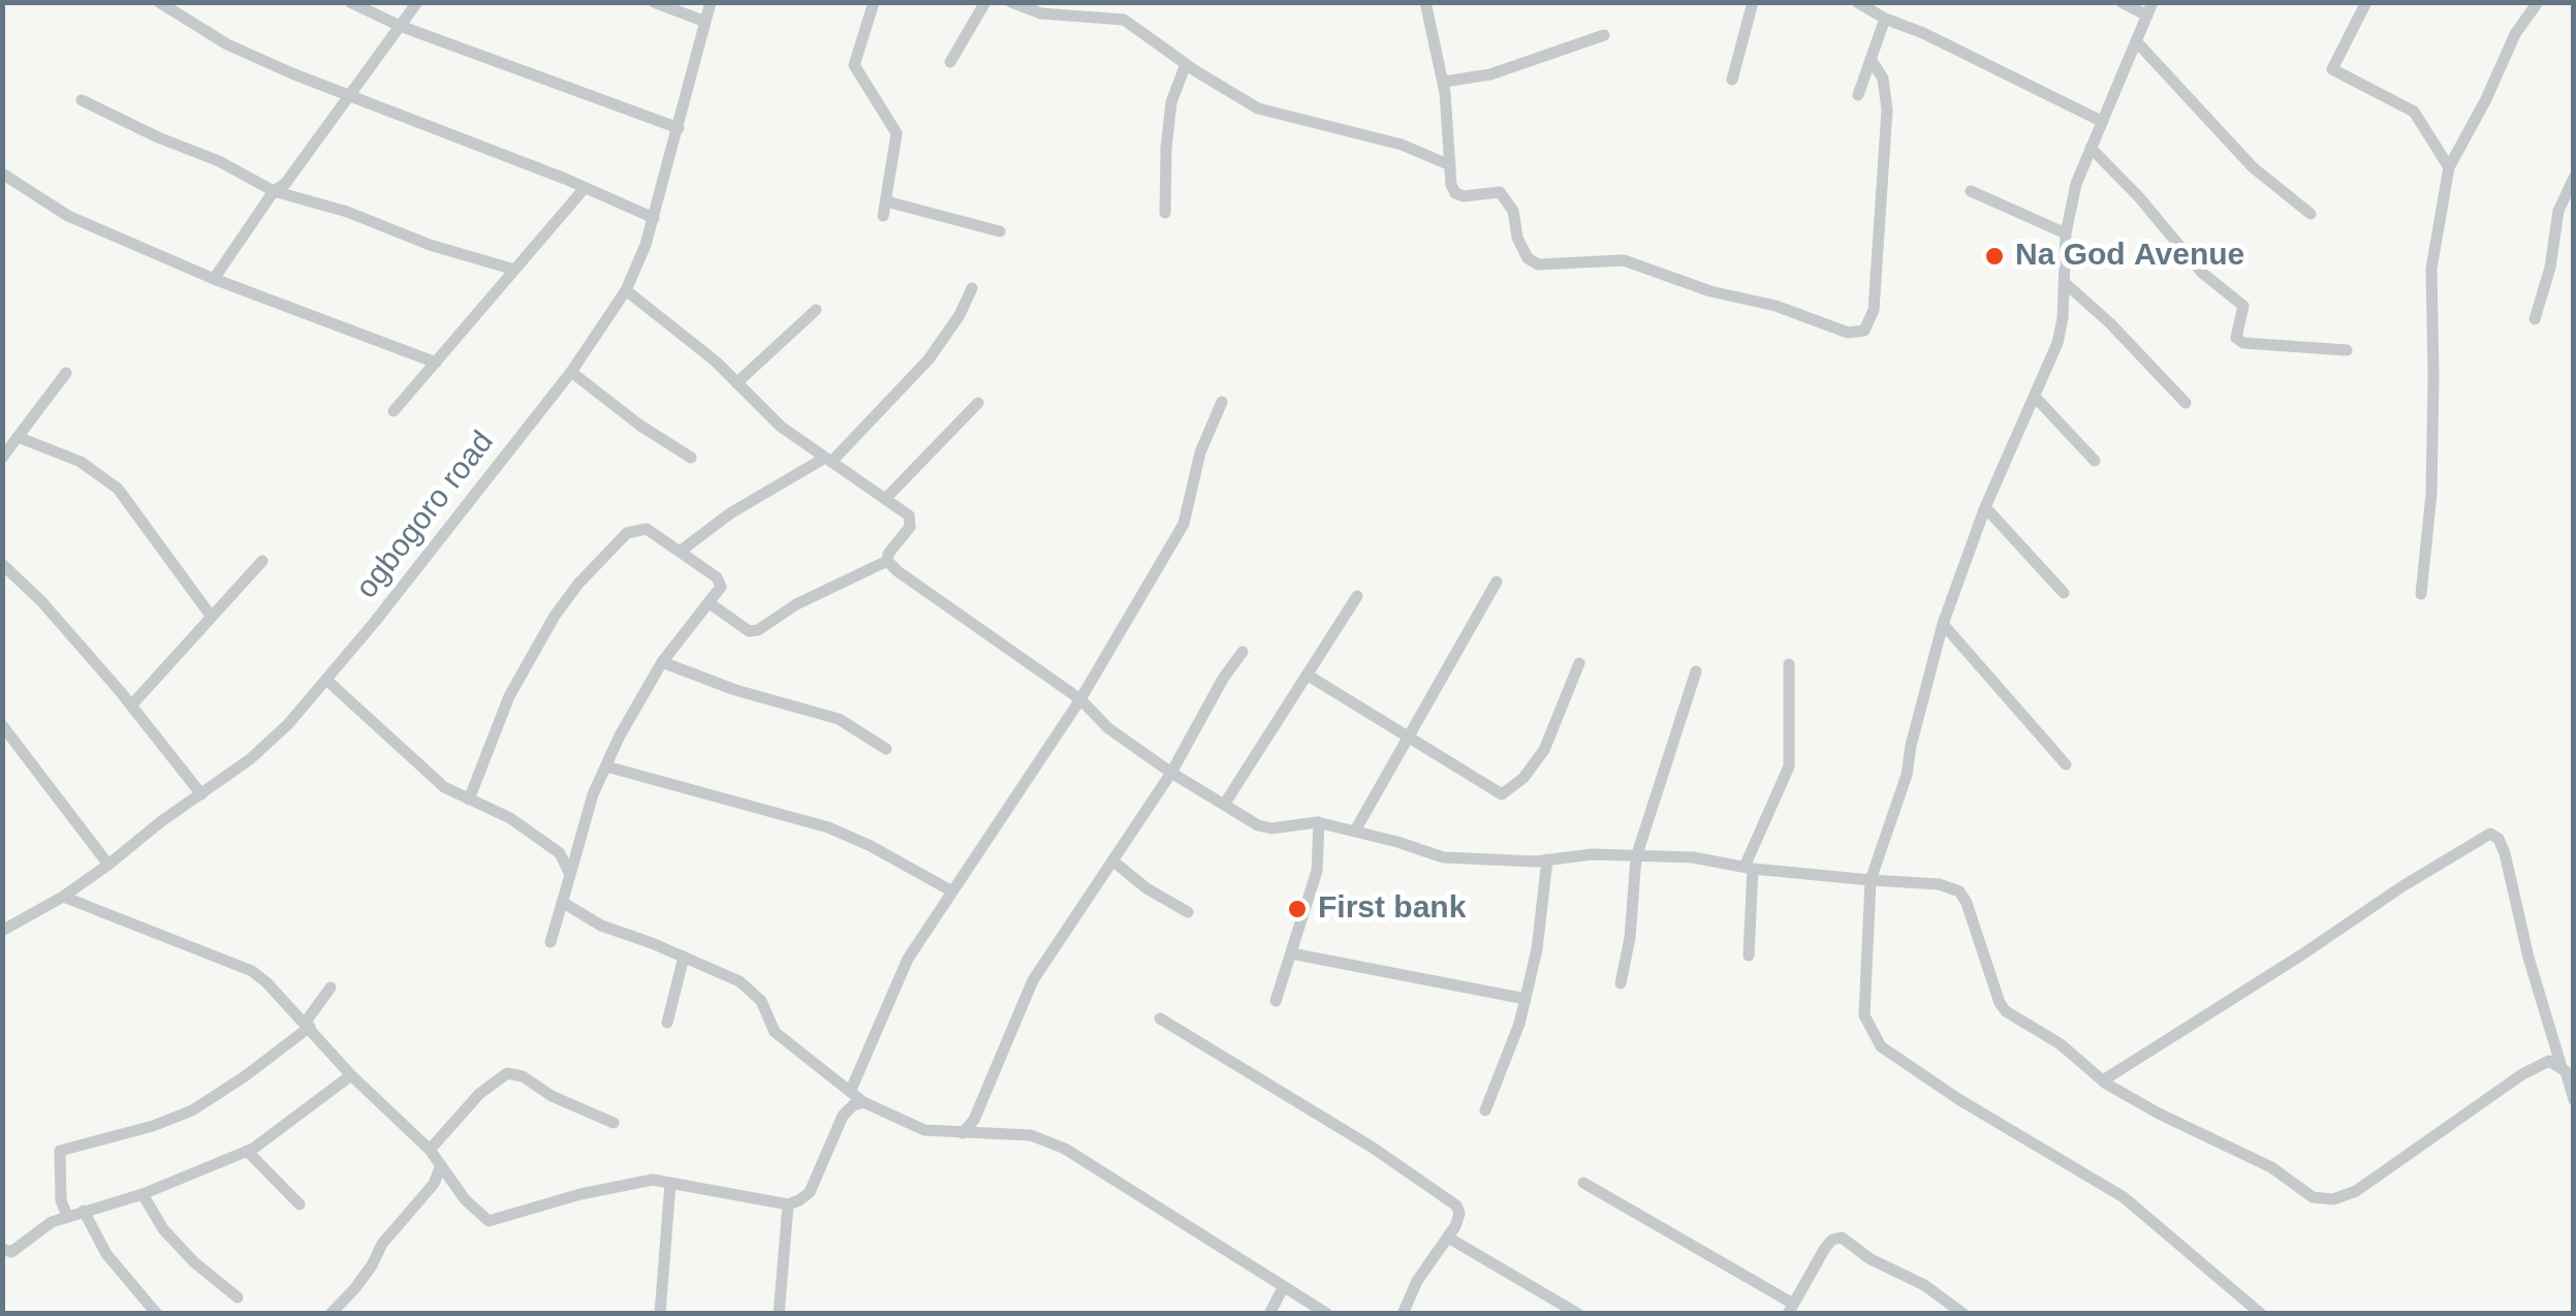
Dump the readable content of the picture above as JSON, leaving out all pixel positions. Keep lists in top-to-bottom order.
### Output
{
  "streets": {
    "street": ["ogbogoro road"]
  },
  "places": ["Na God Avenue", "First bank"]
}
